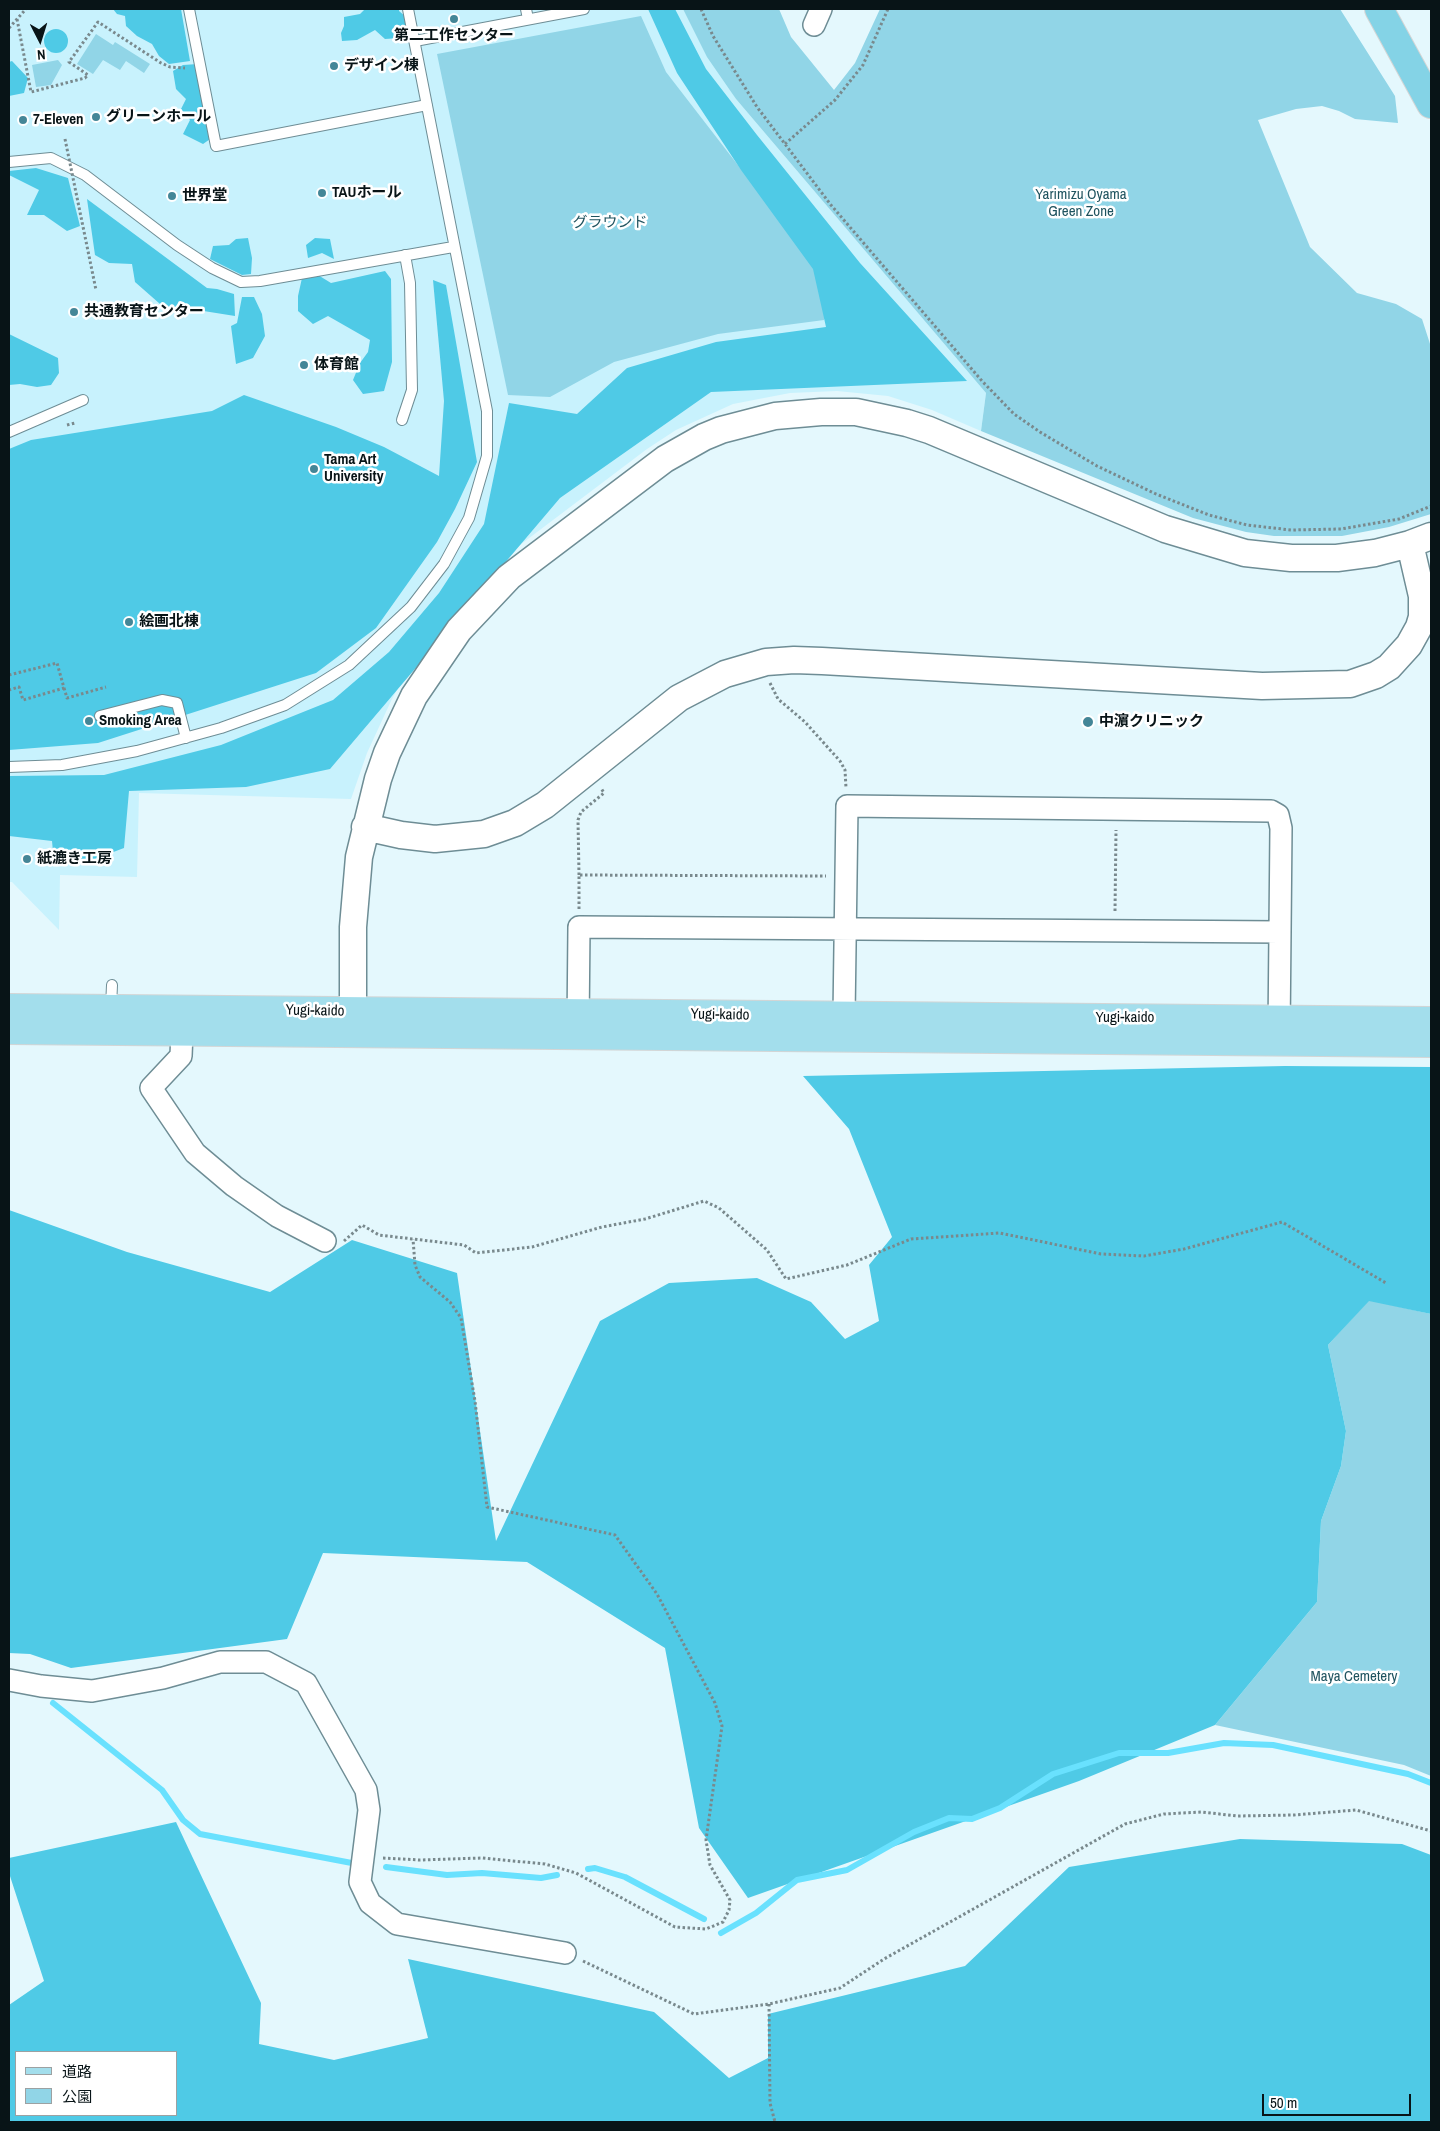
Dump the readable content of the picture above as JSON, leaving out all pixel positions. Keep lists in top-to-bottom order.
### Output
{
  "streets": {
    "main road": ["Yugi-kaido"]
  },
  "parks": ["Yarimizu Oyama Green Zone", "グラウンド", "Maya Cemetery"],
  "places": [
    "第二工作センター",
    "デザイン棟",
    "グリーンホール",
    "7-Eleven",
    "TAUホール",
    "世界堂",
    "共通教育センター",
    "体育館",
    "Tama Art University",
    "絵画北棟",
    "Smoking Area",
    "中濵クリニック",
    "紙漉き工房"
  ],
  "legend": ["道路", "公園"],
  "scale_bar": "50 m",
  "north": "bottom"
}
